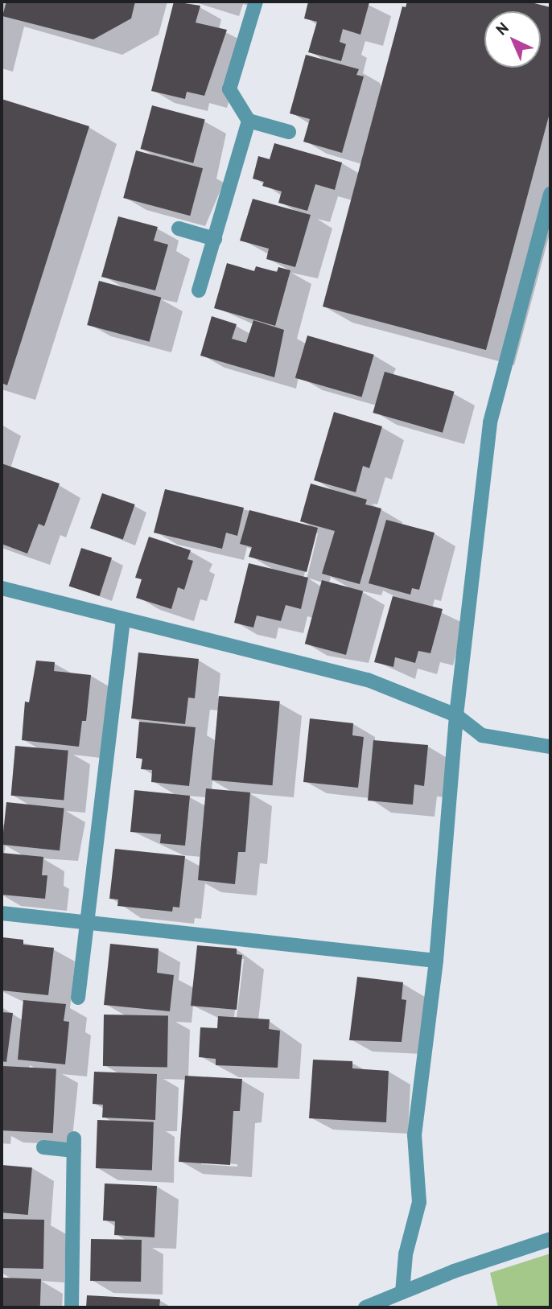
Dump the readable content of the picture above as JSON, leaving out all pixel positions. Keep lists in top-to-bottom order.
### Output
{
  "north": "top left"
}
